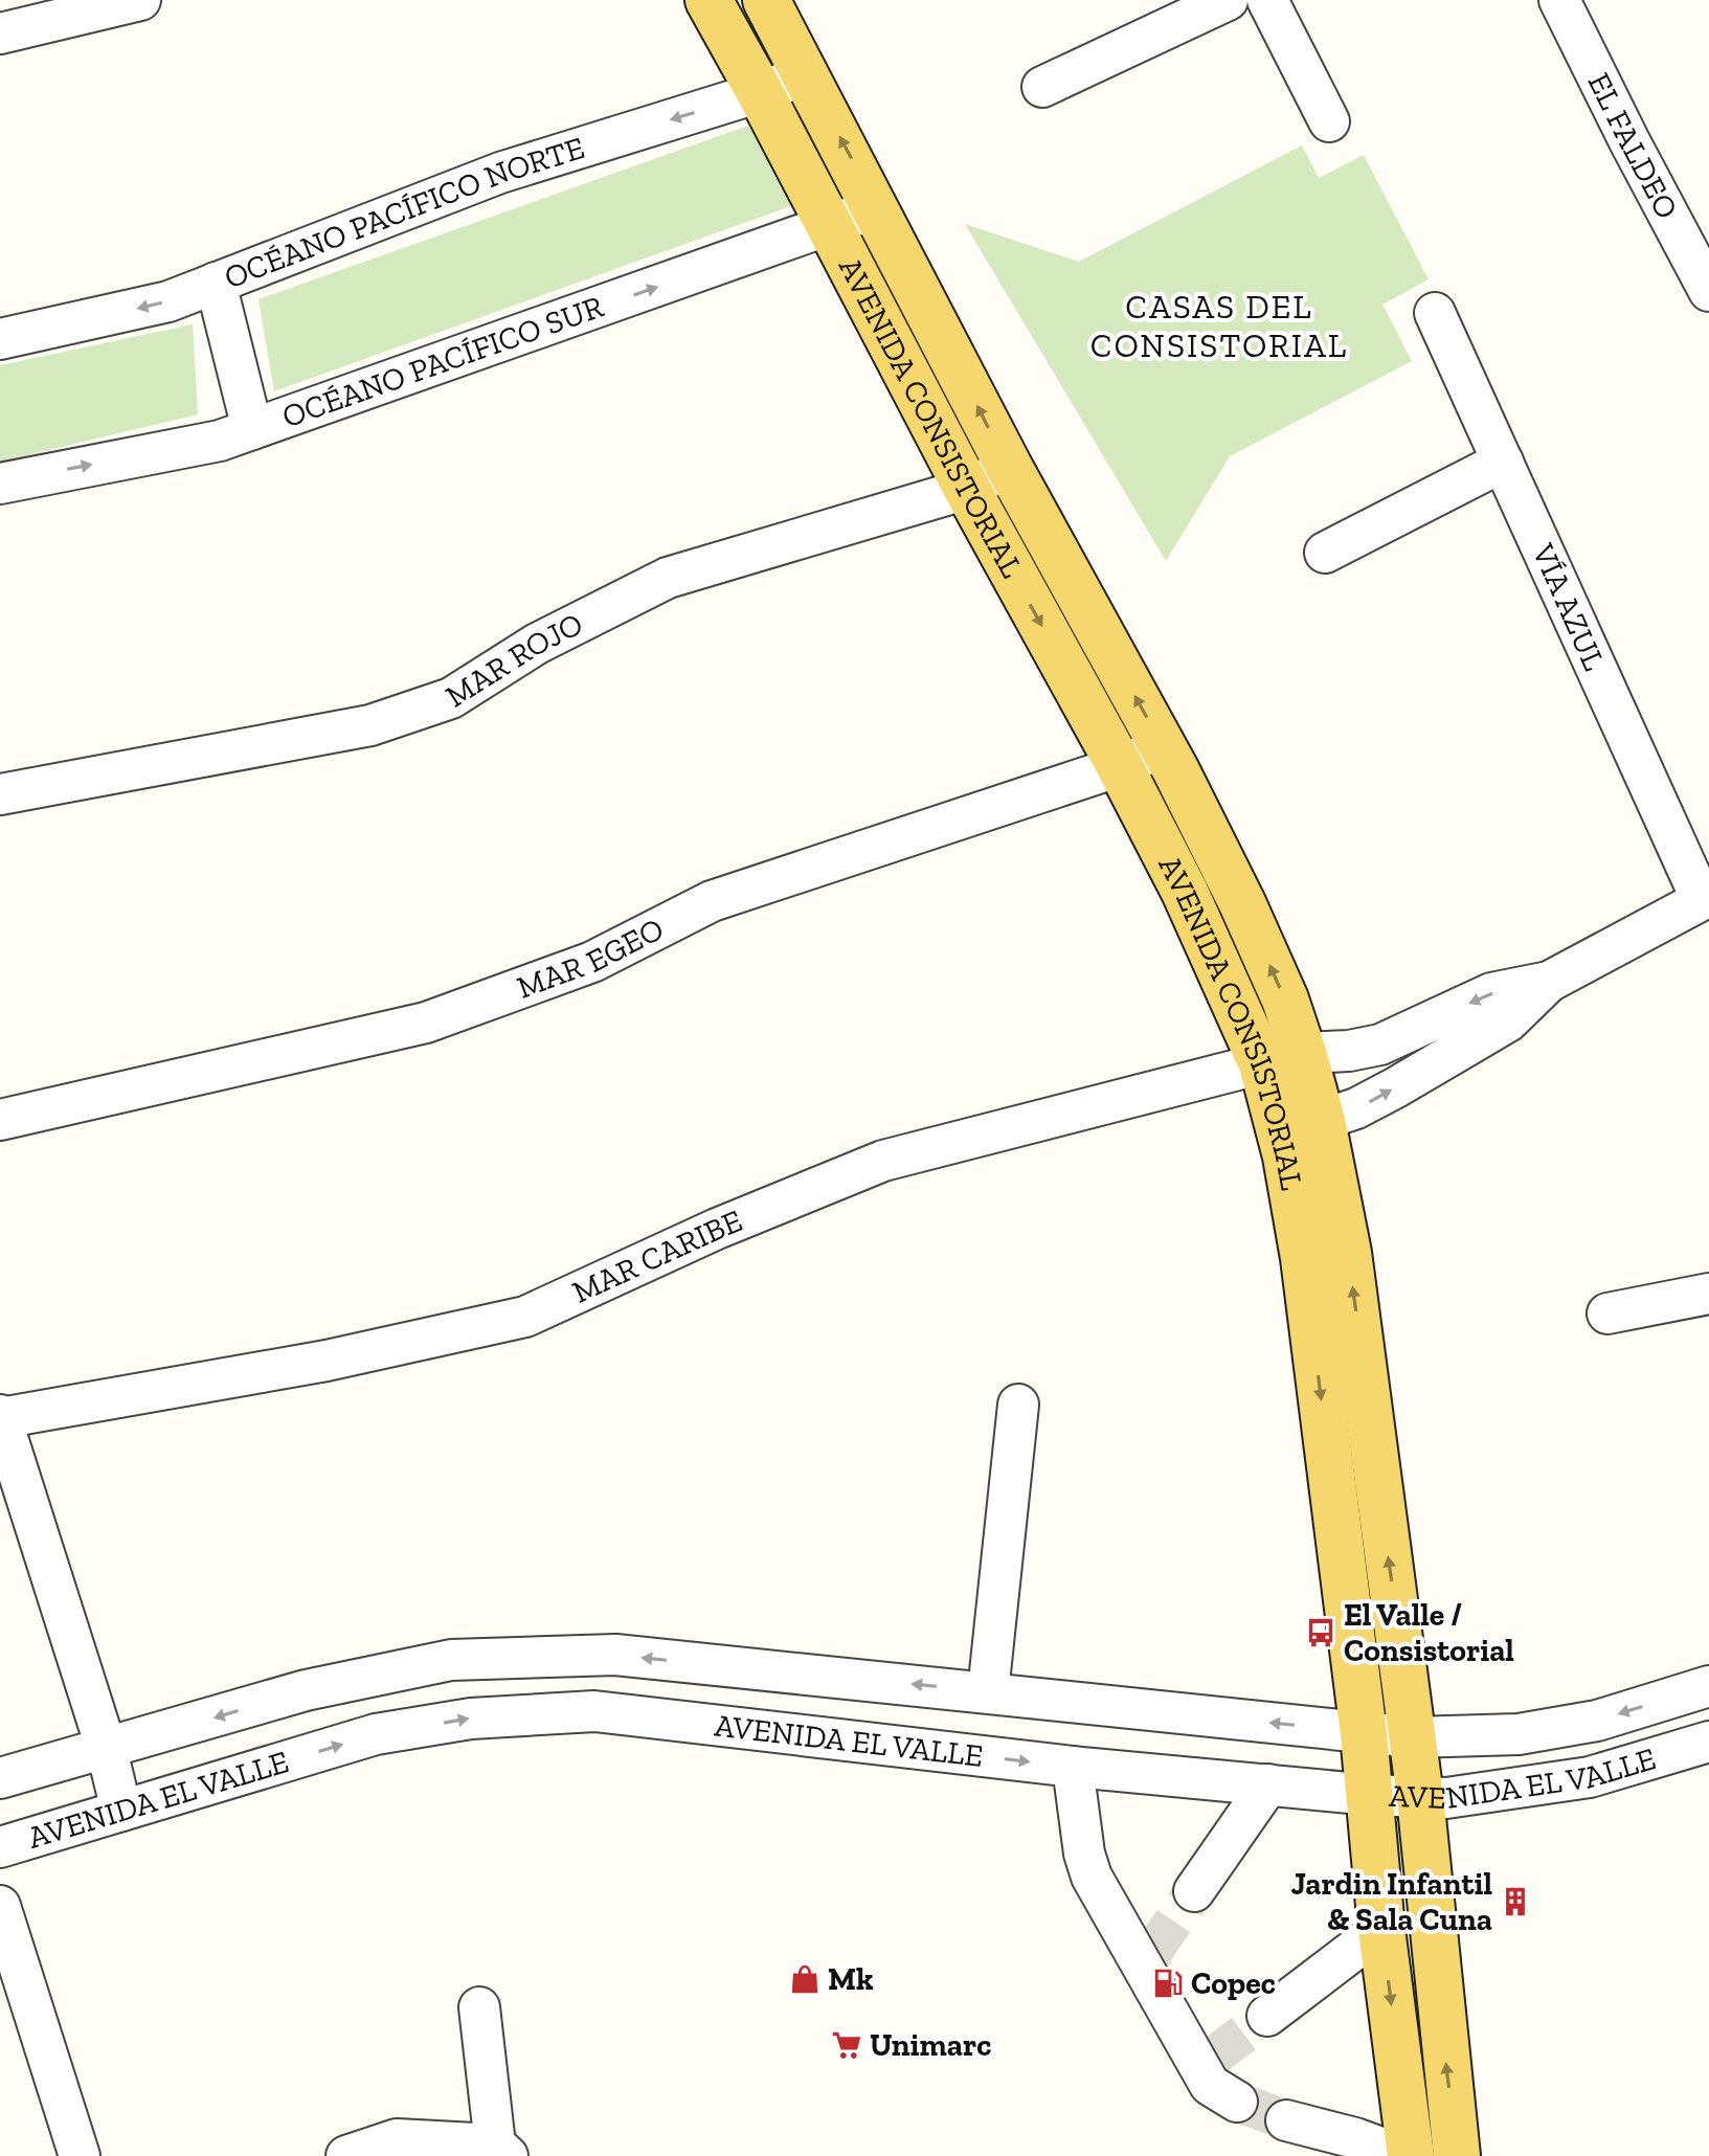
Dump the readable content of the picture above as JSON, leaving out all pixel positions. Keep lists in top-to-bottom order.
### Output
{
  "streets": {
    "main road": ["AVENIDA CONSISTORIAL"],
    "street": [
      "EL FALDEO",
      "OCÉANO PACÍFICO NORTE",
      "OCÉANO PACÍFICO SUR",
      "VÍA AZUL",
      "MAR ROJO",
      "MAR EGEO",
      "MAR CARIBE",
      "AVENIDA EL VALLE"
    ]
  },
  "crossings": [
    ["OCÉANO PACÍFICO NORTE", "AVENIDA CONSISTORIAL"],
    ["OCÉANO PACÍFICO SUR", "AVENIDA CONSISTORIAL"],
    ["AVENIDA CONSISTORIAL", "VÍA AZUL"],
    ["AVENIDA CONSISTORIAL", "MAR ROJO"],
    ["AVENIDA CONSISTORIAL", "MAR EGEO"],
    ["AVENIDA CONSISTORIAL", "MAR CARIBE"],
    ["AVENIDA CONSISTORIAL", "AVENIDA EL VALLE"],
    ["VÍA AZUL", "MAR CARIBE"]
  ],
  "one_way": ["OCÉANO PACÍFICO NORTE", "OCÉANO PACÍFICO SUR"],
  "districts": ["CASAS DEL CONSISTORIAL"],
  "places": {
    "bus stop": ["El Valle / Consistorial"],
    "building": ["Jardin Infantil & Sala Cuna"],
    "shop": ["Mk"],
    "fuel station": ["Copec"],
    "supermarket": ["Unimarc"]
  }
}
